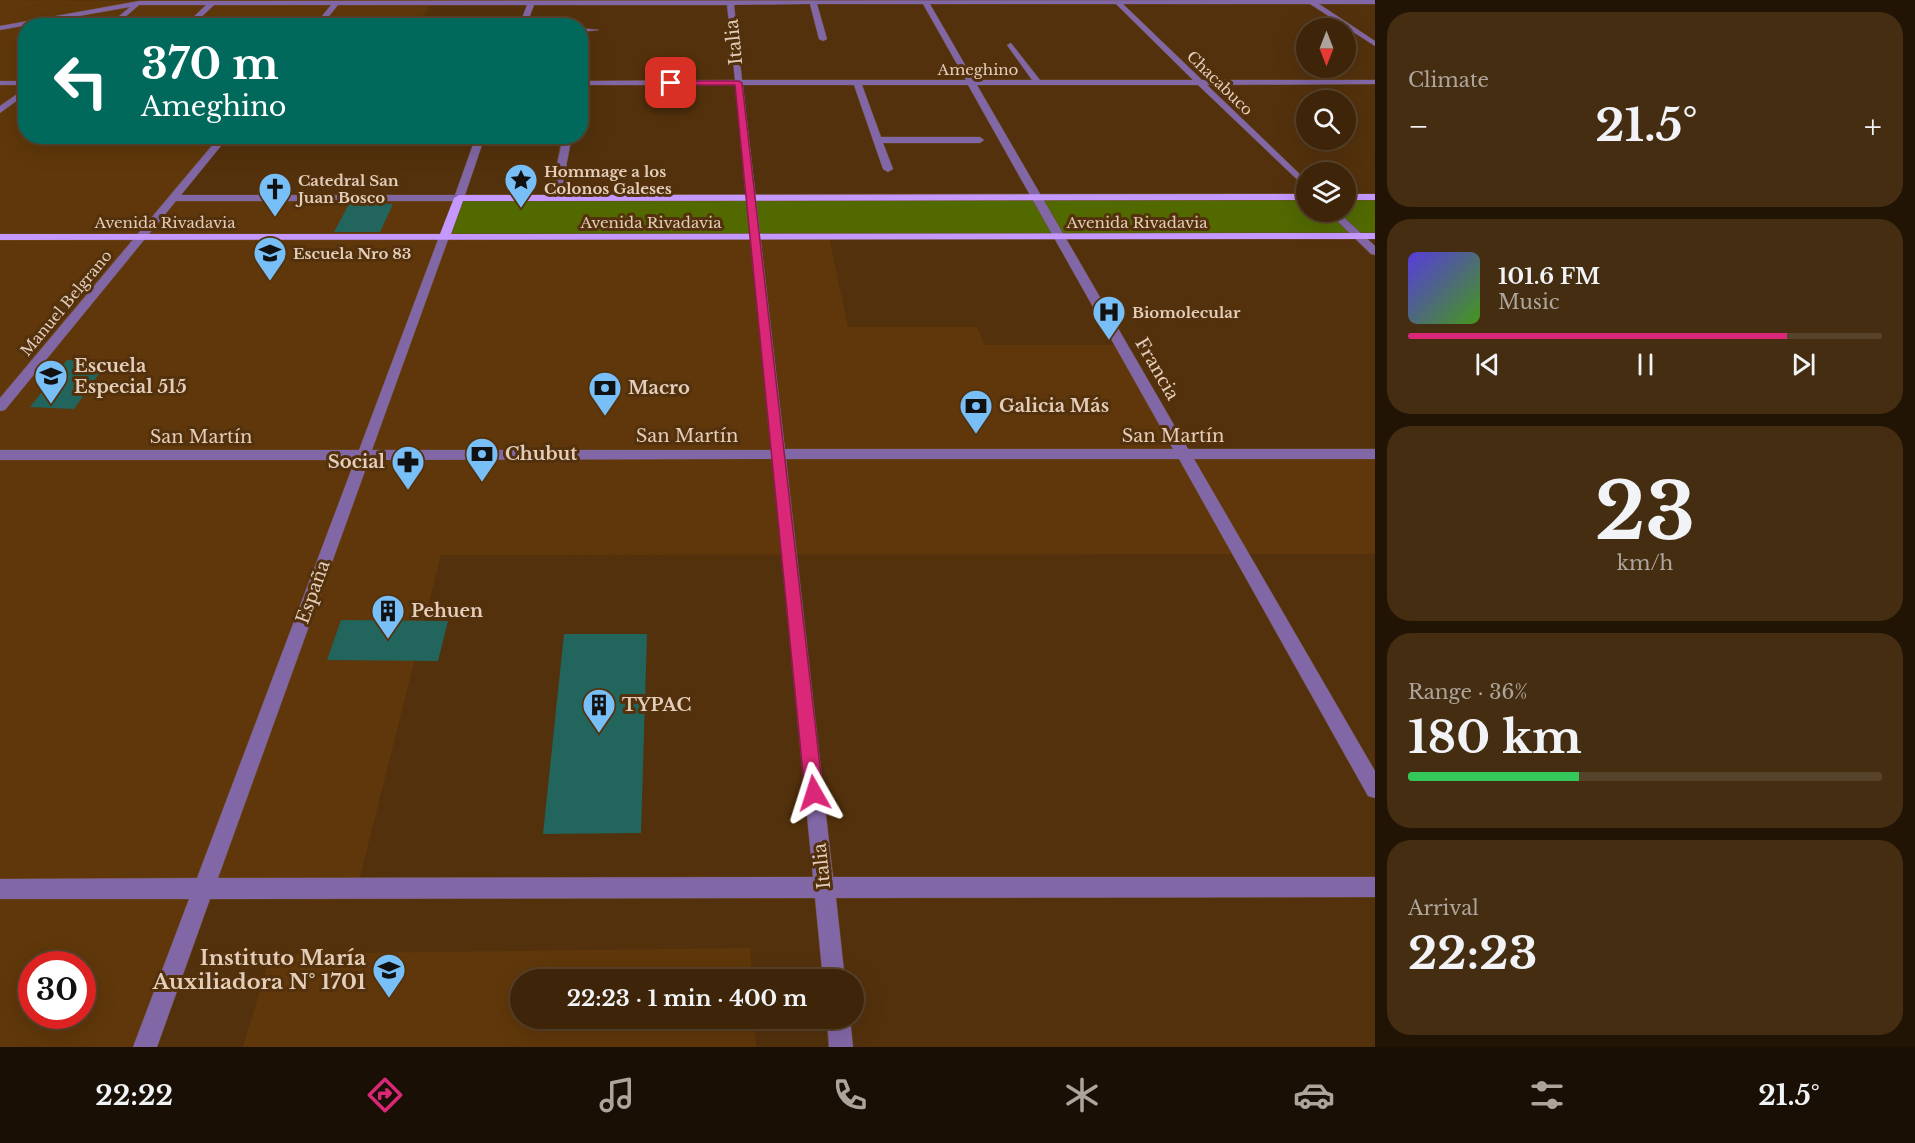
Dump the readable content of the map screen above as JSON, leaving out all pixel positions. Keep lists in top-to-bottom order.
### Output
{
  "streets": {
    "main road": ["Avenida Rivadavia", "España"],
    "street": [
      "Italia",
      "Ameghino",
      "Chacabuco",
      "Manuel Belgrano",
      "Francia",
      "San Martín"
    ]
  },
  "crossings": [
    ["Italia", "Ameghino"],
    ["Italia", "Avenida Rivadavia"],
    ["Italia", "San Martín"],
    ["Ameghino", "Chacabuco"],
    ["Ameghino", "Francia"],
    ["Avenida Rivadavia", "Manuel Belgrano"],
    ["Avenida Rivadavia", "Francia"],
    ["Avenida Rivadavia", "España"],
    ["Francia", "San Martín"],
    ["San Martín", "España"]
  ],
  "places": {
    "place": ["Hommage a los Colonos Galeses"],
    "church": ["Catedral San Juan Bosco"],
    "school or university": ["Escuela Nro 83", "Escuela Especial 515", "Instituto María Auxiliadora N° 1701"],
    "hospital": ["Biomolecular"],
    "bank": ["Macro", "Galicia Más", "Chubut"],
    "pharmacy": ["Social"],
    "building": ["Pehuen", "TYPAC"]
  },
  "north": "bottom",
  "page": {
    "tile": [
      "Climate",
      ["23", "km/h"],
      ["Range · 36%", "180 km"],
      ["Arrival", "22:23"]
    ],
    "turn": ["370 m", "Ameghino"],
    "heat": ["−", "21.5°", "+"],
    "song": ["101.6 FM", "Music"],
    "limit": "30",
    "trip": "22:23 · 1 min · 400 m",
    "tabs": ["22:22", "21.5°"]
  }
}
